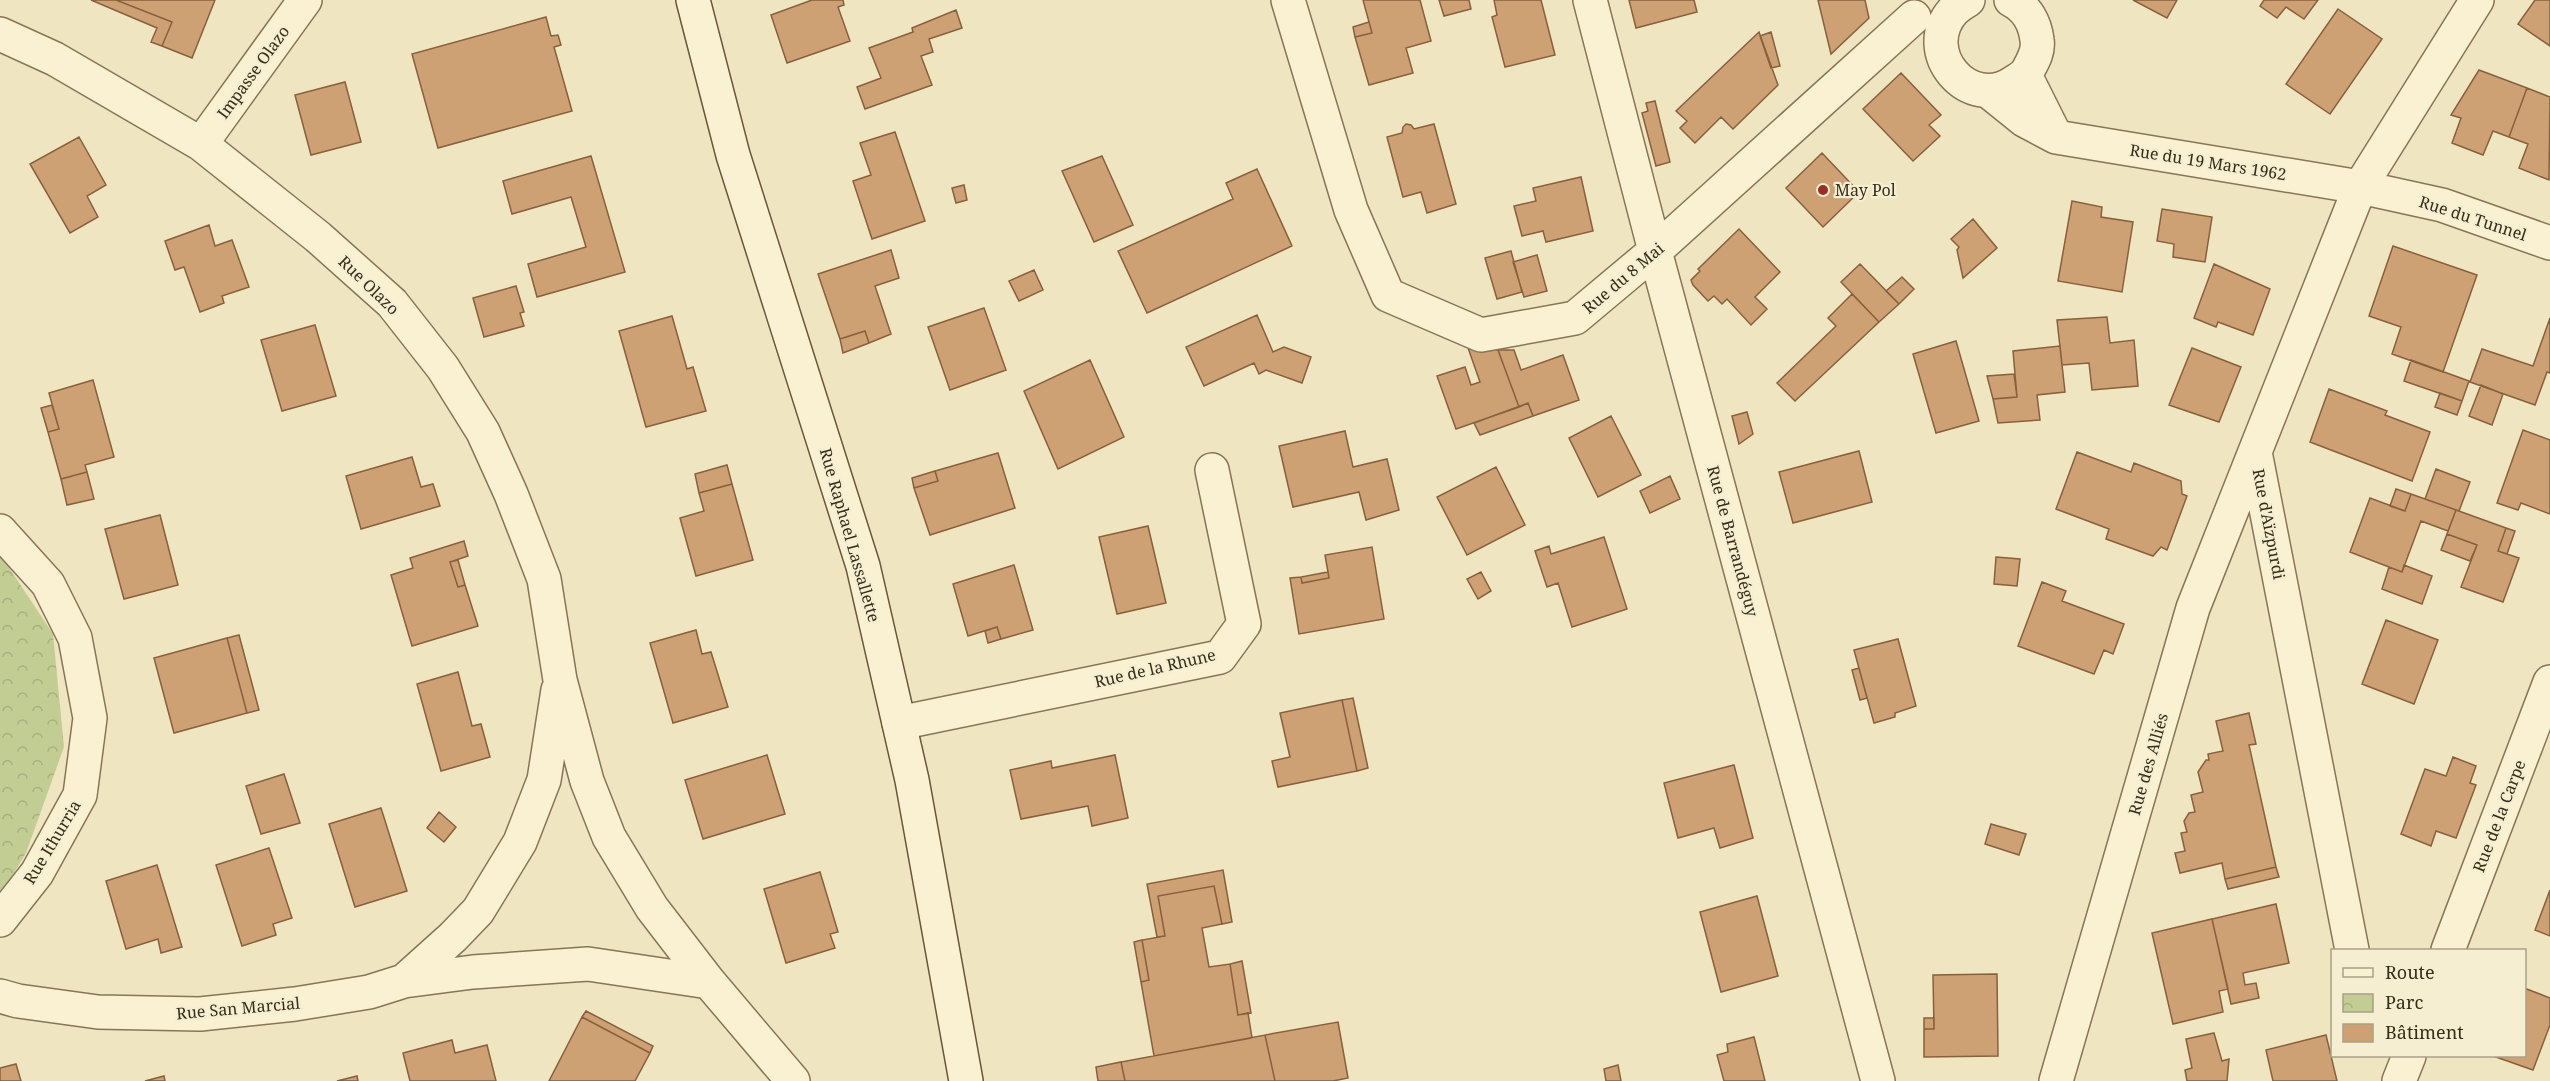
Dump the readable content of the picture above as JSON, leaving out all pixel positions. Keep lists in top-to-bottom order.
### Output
{
  "streets": {
    "street": [
      "Impasse Olazo",
      "Rue du 19 Mars 1962",
      "Rue du Tunnel",
      "Rue du 8 Mai",
      "Rue Olazo",
      "Rue d'Aïzpurdi",
      "Rue Raphael Lassallette",
      "Rue de Barrandéguy",
      "Rue de la Rhune",
      "Rue des Alliés",
      "Rue de la Carpe",
      "Rue Ithurria",
      "Rue San Marcial"
    ]
  },
  "crossings": [
    ["Impasse Olazo", "Rue Olazo"],
    ["Rue du 19 Mars 1962", "Rue du Tunnel"],
    ["Rue du 19 Mars 1962", "Rue du 8 Mai"],
    ["Rue du 19 Mars 1962", "Rue d'Aïzpurdi"],
    ["Rue du Tunnel", "Rue d'Aïzpurdi"],
    ["Rue du 8 Mai", "Rue de Barrandéguy"],
    ["Rue d'Aïzpurdi", "Rue des Alliés"],
    ["Rue Raphael Lassallette", "Rue de la Rhune"]
  ],
  "places": ["May Pol"],
  "legend": ["Route", "Parc", "Bâtiment"]
}
